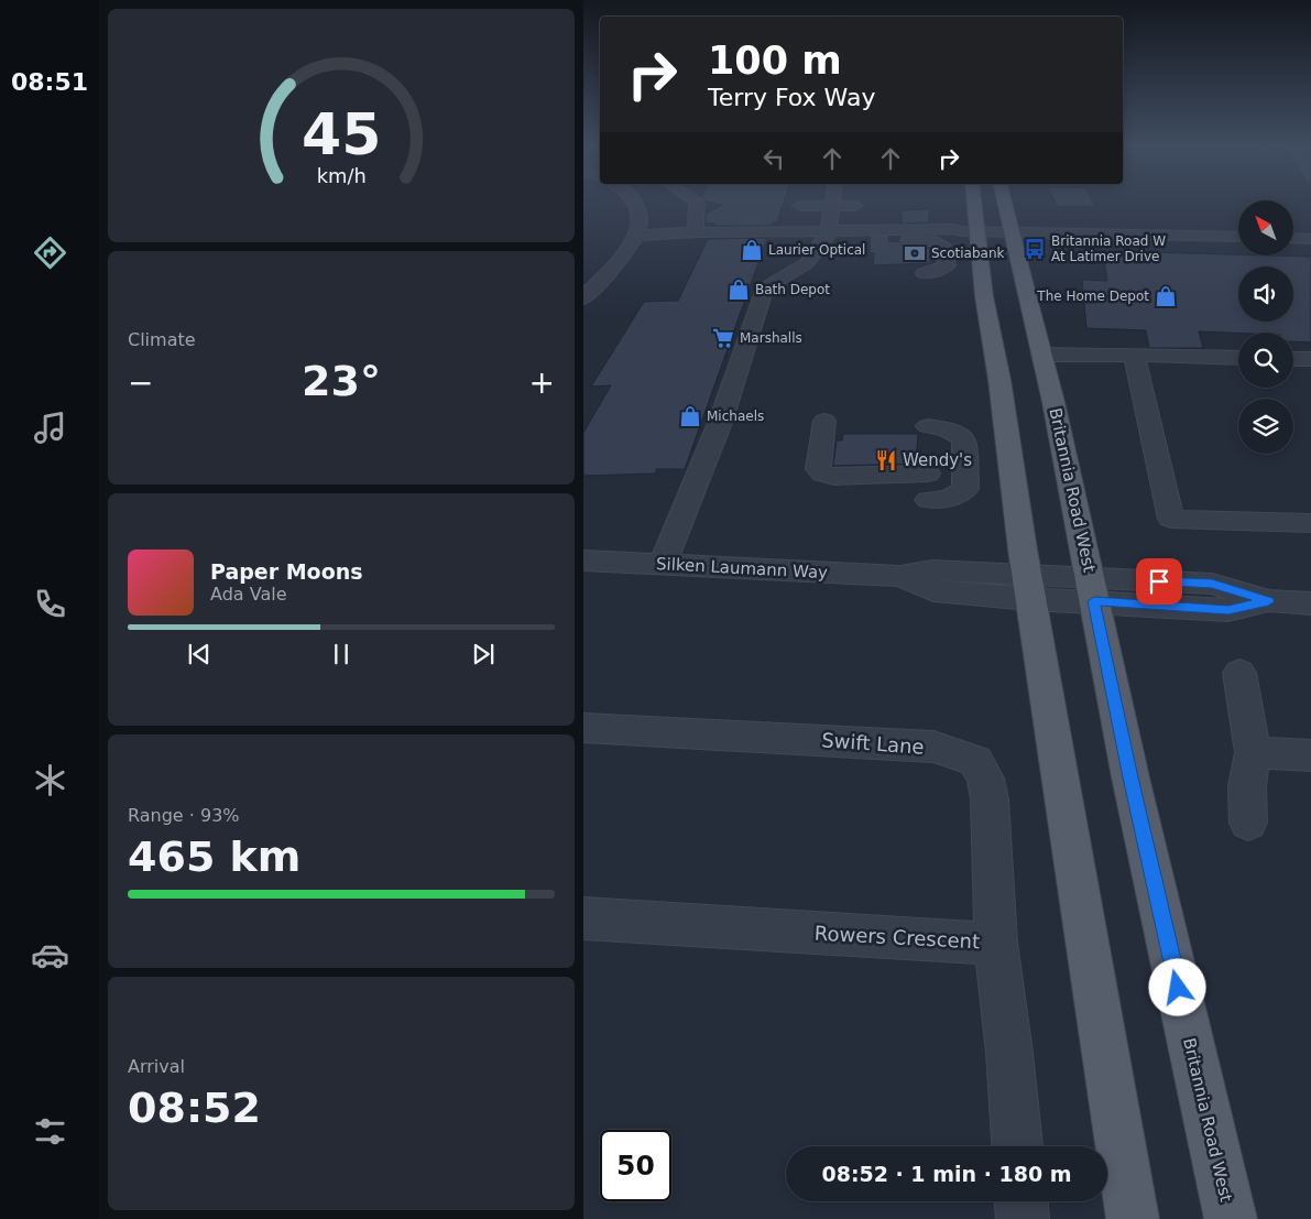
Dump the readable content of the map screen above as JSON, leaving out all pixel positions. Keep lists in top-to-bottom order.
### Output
{
  "streets": {
    "main road": ["Britannia Road West"],
    "street": ["Silken Laumann Way", "Swift Lane", "Rowers Crescent"]
  },
  "crossings": [
    ["Britannia Road West", "Silken Laumann Way"],
    ["Swift Lane", "Rowers Crescent"]
  ],
  "places": {
    "bus stop": ["Britannia Road W At Latimer Drive"],
    "shop": [
      "Laurier Optical",
      "Bath Depot",
      "The Home Depot",
      "Michaels"
    ],
    "bank": ["Scotiabank"],
    "supermarket": ["Marshalls"],
    "restaurant": ["Wendy's"]
  },
  "north": "top left",
  "page": {
    "tabs": "08:51",
    "turn": ["100 m", "Terry Fox Way"],
    "tile": [
      "Climate",
      ["Range · 93%", "465 km"],
      ["Arrival", "08:52"]
    ],
    "heat": ["−", "23°", "+"],
    "song": ["Paper Moons", "Ada Vale"],
    "limit": "50",
    "trip": "08:52 · 1 min · 180 m",
    "gauge": ["45", "km/h"]
  }
}
